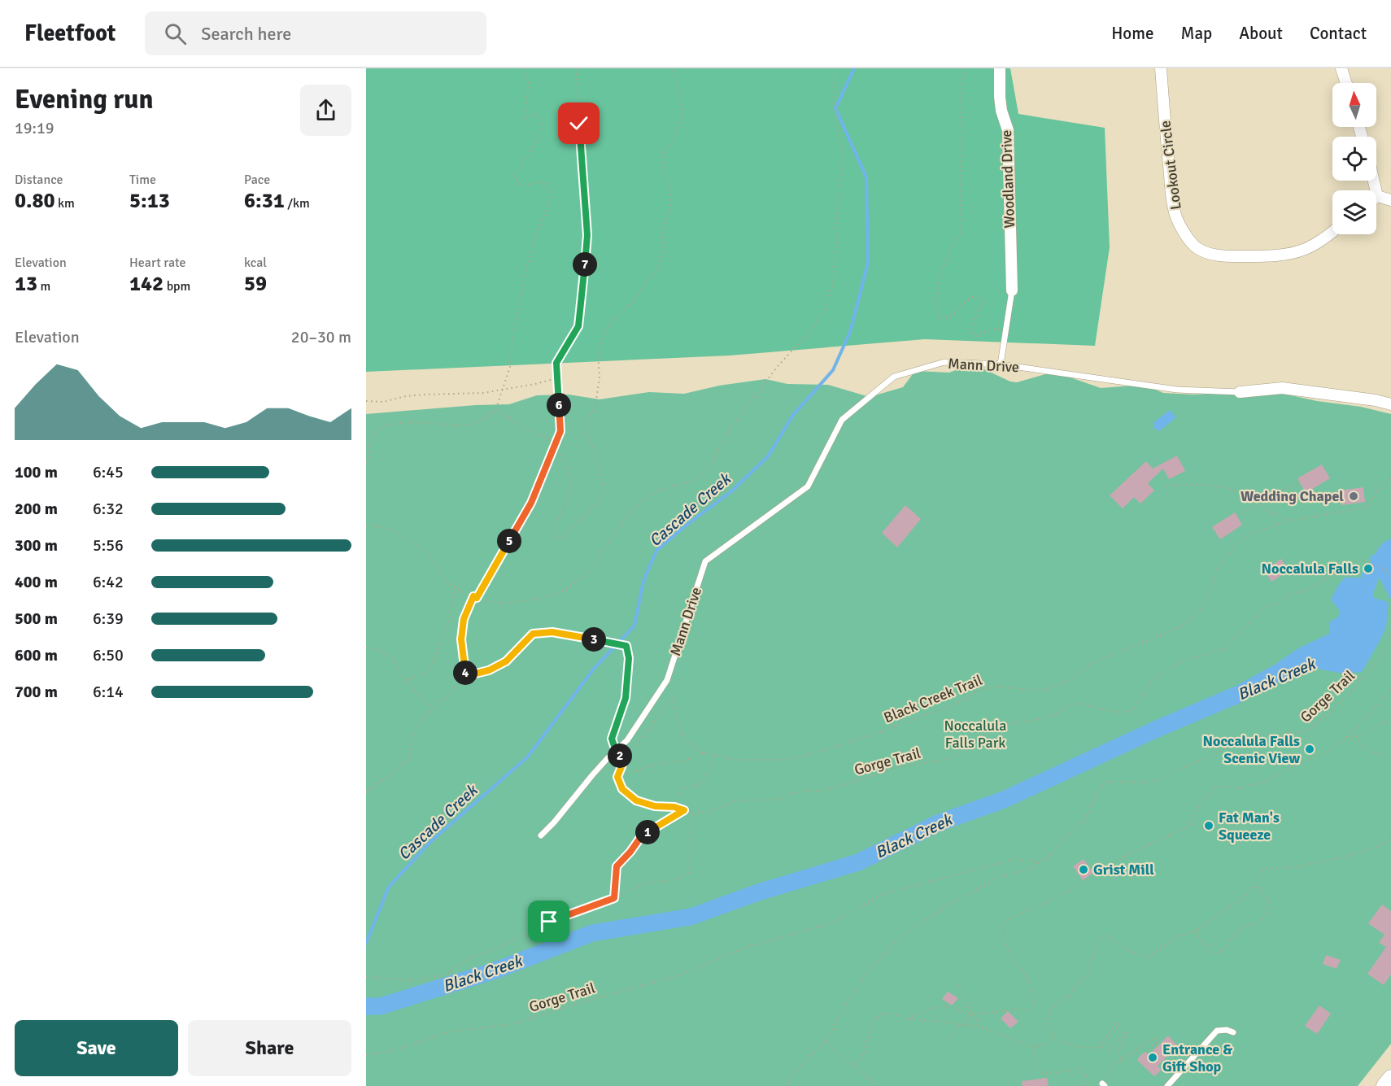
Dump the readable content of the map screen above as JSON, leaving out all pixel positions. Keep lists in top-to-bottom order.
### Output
{
  "streets": {
    "street": ["Lookout Circle", "Woodland Drive", "Mann Drive"],
    "path": ["Gorge Trail", "Black Creek Trail"]
  },
  "water": ["Cascade Creek", "Black Creek"],
  "parks": ["Noccalula Falls Park"],
  "places": [
    "Wedding Chapel",
    "Noccalula Falls",
    "Noccalula Falls Scenic View",
    "Fat Man's Squeeze",
    "Grist Mill",
    "Entrance & Gift Shop"
  ],
  "north": "top",
  "page": {
    "header": "Fleetfoot",
    "search": "Search here",
    "nav": [
      "Home",
      "Map",
      "About",
      "Contact"
    ],
    "heading": ["Evening run", "19:19"],
    "stats": [
      ["Distance", "0.80 km"],
      ["Time", "5:13"],
      ["Pace", "6:31 /km"],
      ["Elevation", "13 m"],
      ["Heart rate", "142 bpm"],
      ["kcal", "59"]
    ],
    "pins": [
      "7",
      "6",
      "5",
      "3",
      "4",
      "2",
      "1"
    ],
    "chart": ["Elevation", "20–30 m"],
    "list": [
      {
        "name": "100 m",
        "note": "6:45"
      },
      {
        "name": "200 m",
        "note": "6:32"
      },
      {
        "name": "300 m",
        "note": "5:56"
      },
      {
        "name": "400 m",
        "note": "6:42"
      },
      {
        "name": "500 m",
        "note": "6:39"
      },
      {
        "name": "600 m",
        "note": "6:50"
      },
      {
        "name": "700 m",
        "note": "6:14"
      }
    ],
    "buttons": ["Save", "Share"]
  }
}
